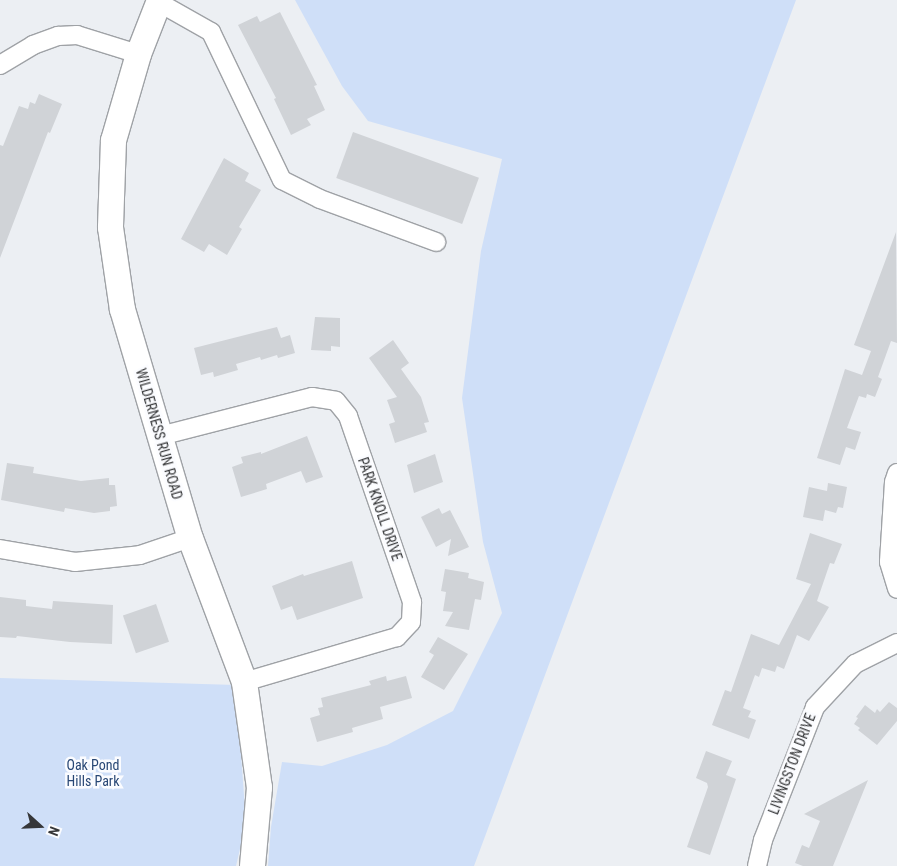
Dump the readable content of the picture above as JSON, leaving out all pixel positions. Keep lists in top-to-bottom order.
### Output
{
  "streets": {
    "street": ["WILDERNESS RUN ROAD", "PARK KNOLL DRIVE", "LIVINGSTON DRIVE"]
  },
  "crossings": [
    ["WILDERNESS RUN ROAD", "PARK KNOLL DRIVE"]
  ],
  "parks": ["Oak Pond Hills Park"],
  "north": "right"
}
